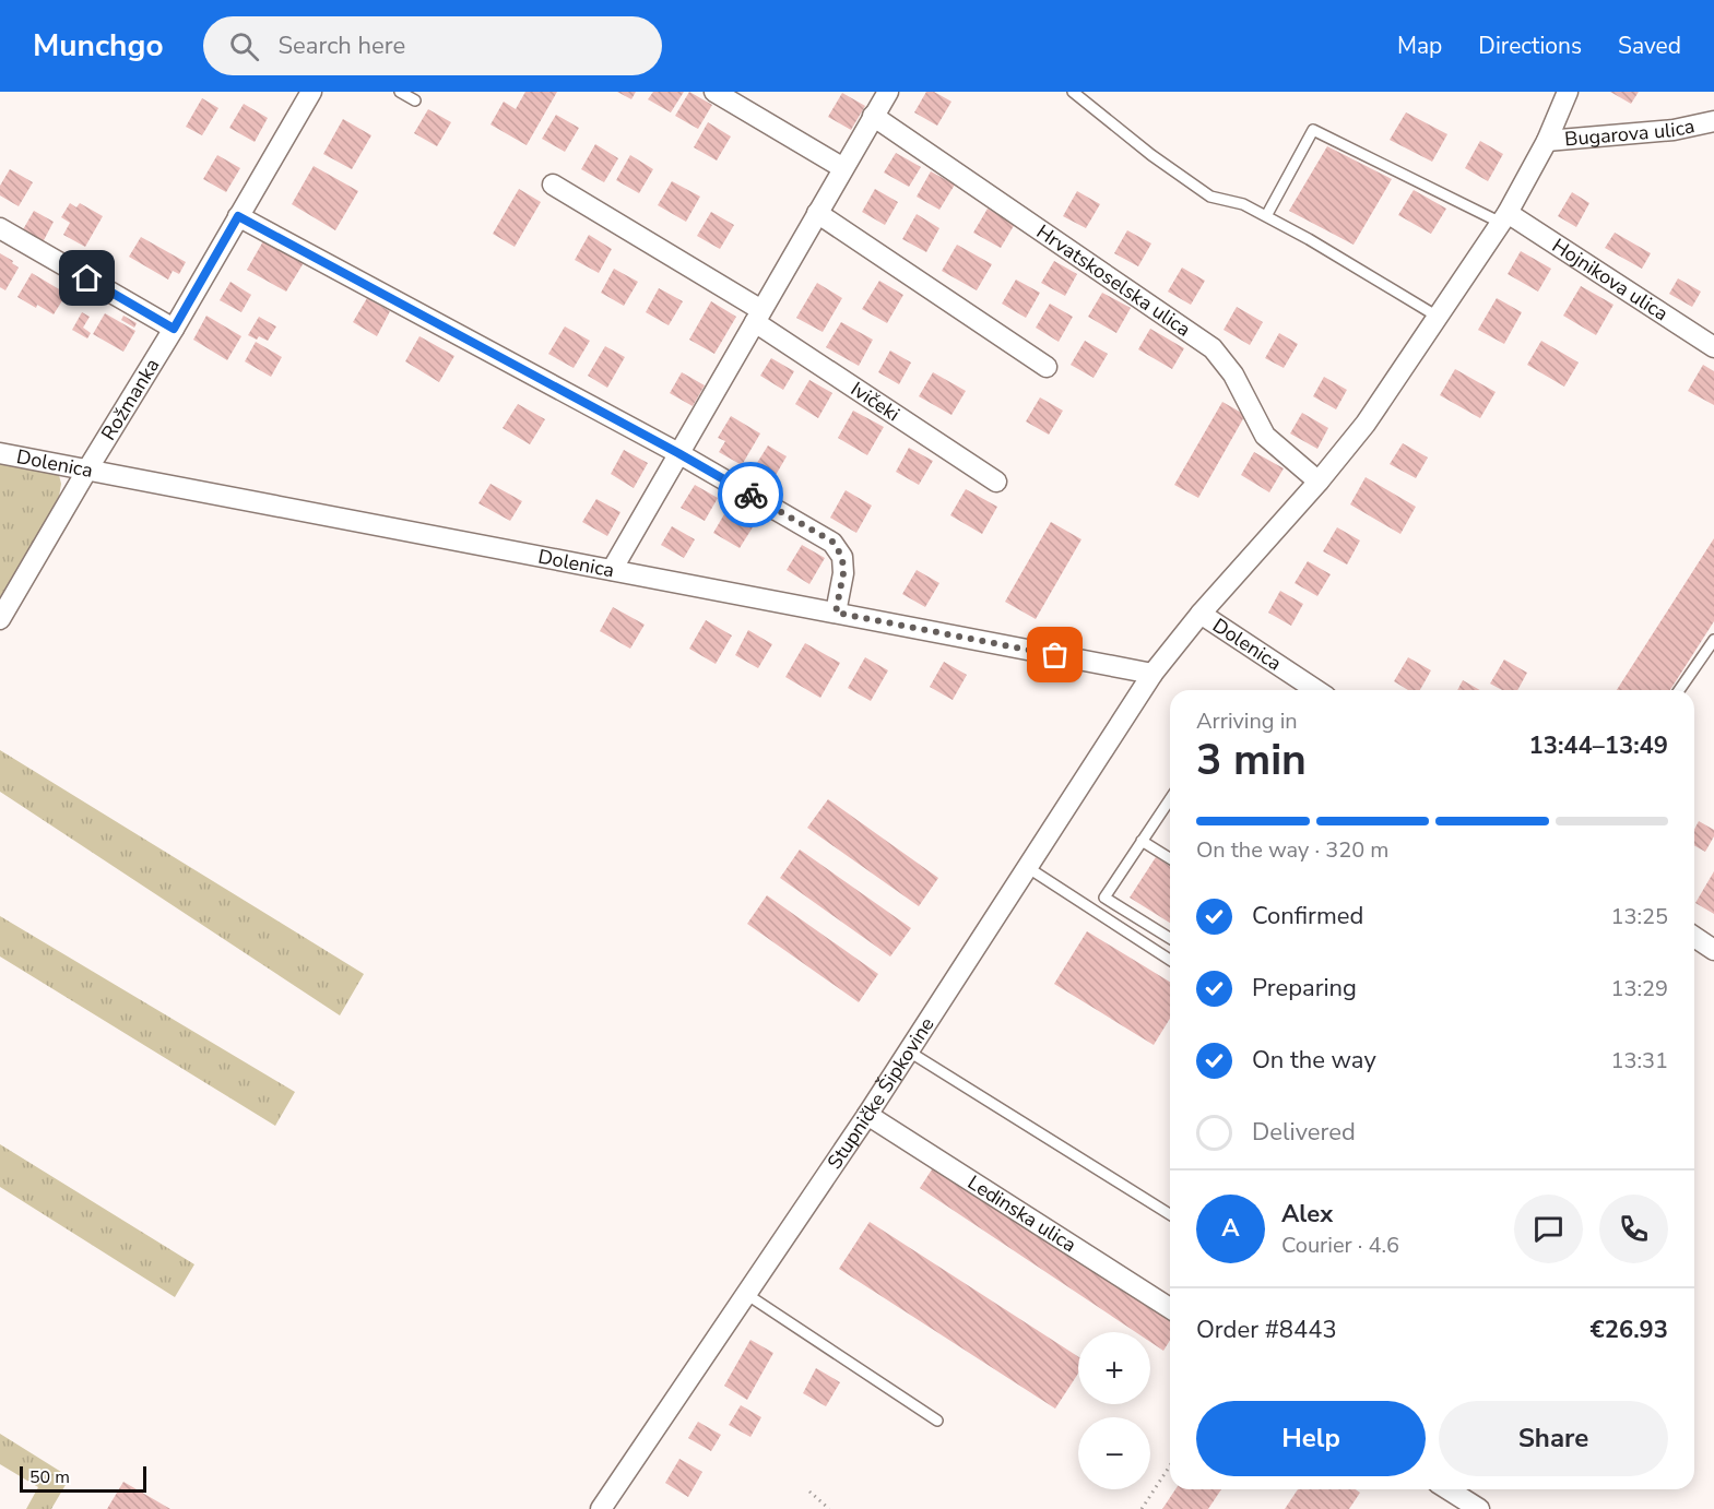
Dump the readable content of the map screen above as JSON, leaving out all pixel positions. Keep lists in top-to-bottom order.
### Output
{
  "streets": {
    "street": [
      "Bugarova ulica",
      "Hojnikova ulica",
      "Hrvatskoselska ulica",
      "Rožmanka",
      "Ivičeki",
      "Dolenica",
      "Stupničke Šipkovine",
      "Ledinska ulica"
    ]
  },
  "crossings": [
    ["Rožmanka", "Dolenica"],
    ["Dolenica", "Stupničke Šipkovine"],
    ["Stupničke Šipkovine", "Ledinska ulica"]
  ],
  "scale_bar": "50 m",
  "page": {
    "header": "Munchgo",
    "search": "Search here",
    "nav": ["Map", "Directions", "Saved"],
    "heading": ["3 min", "Arriving in", "13:44–13:49"],
    "panel": [
      "Alex",
      "Courier · 4.6",
      "Order #8443",
      "€26.93"
    ],
    "bar": "On the way · 320 m",
    "list": [
      ["Confirmed", "13:25"],
      ["Preparing", "13:29"],
      ["On the way", "13:31"],
      "Delivered"
    ],
    "round": "A",
    "map_buttons": ["+", "−"],
    "buttons": ["Help", "Share"],
    "scale": "50 m"
  }
}
